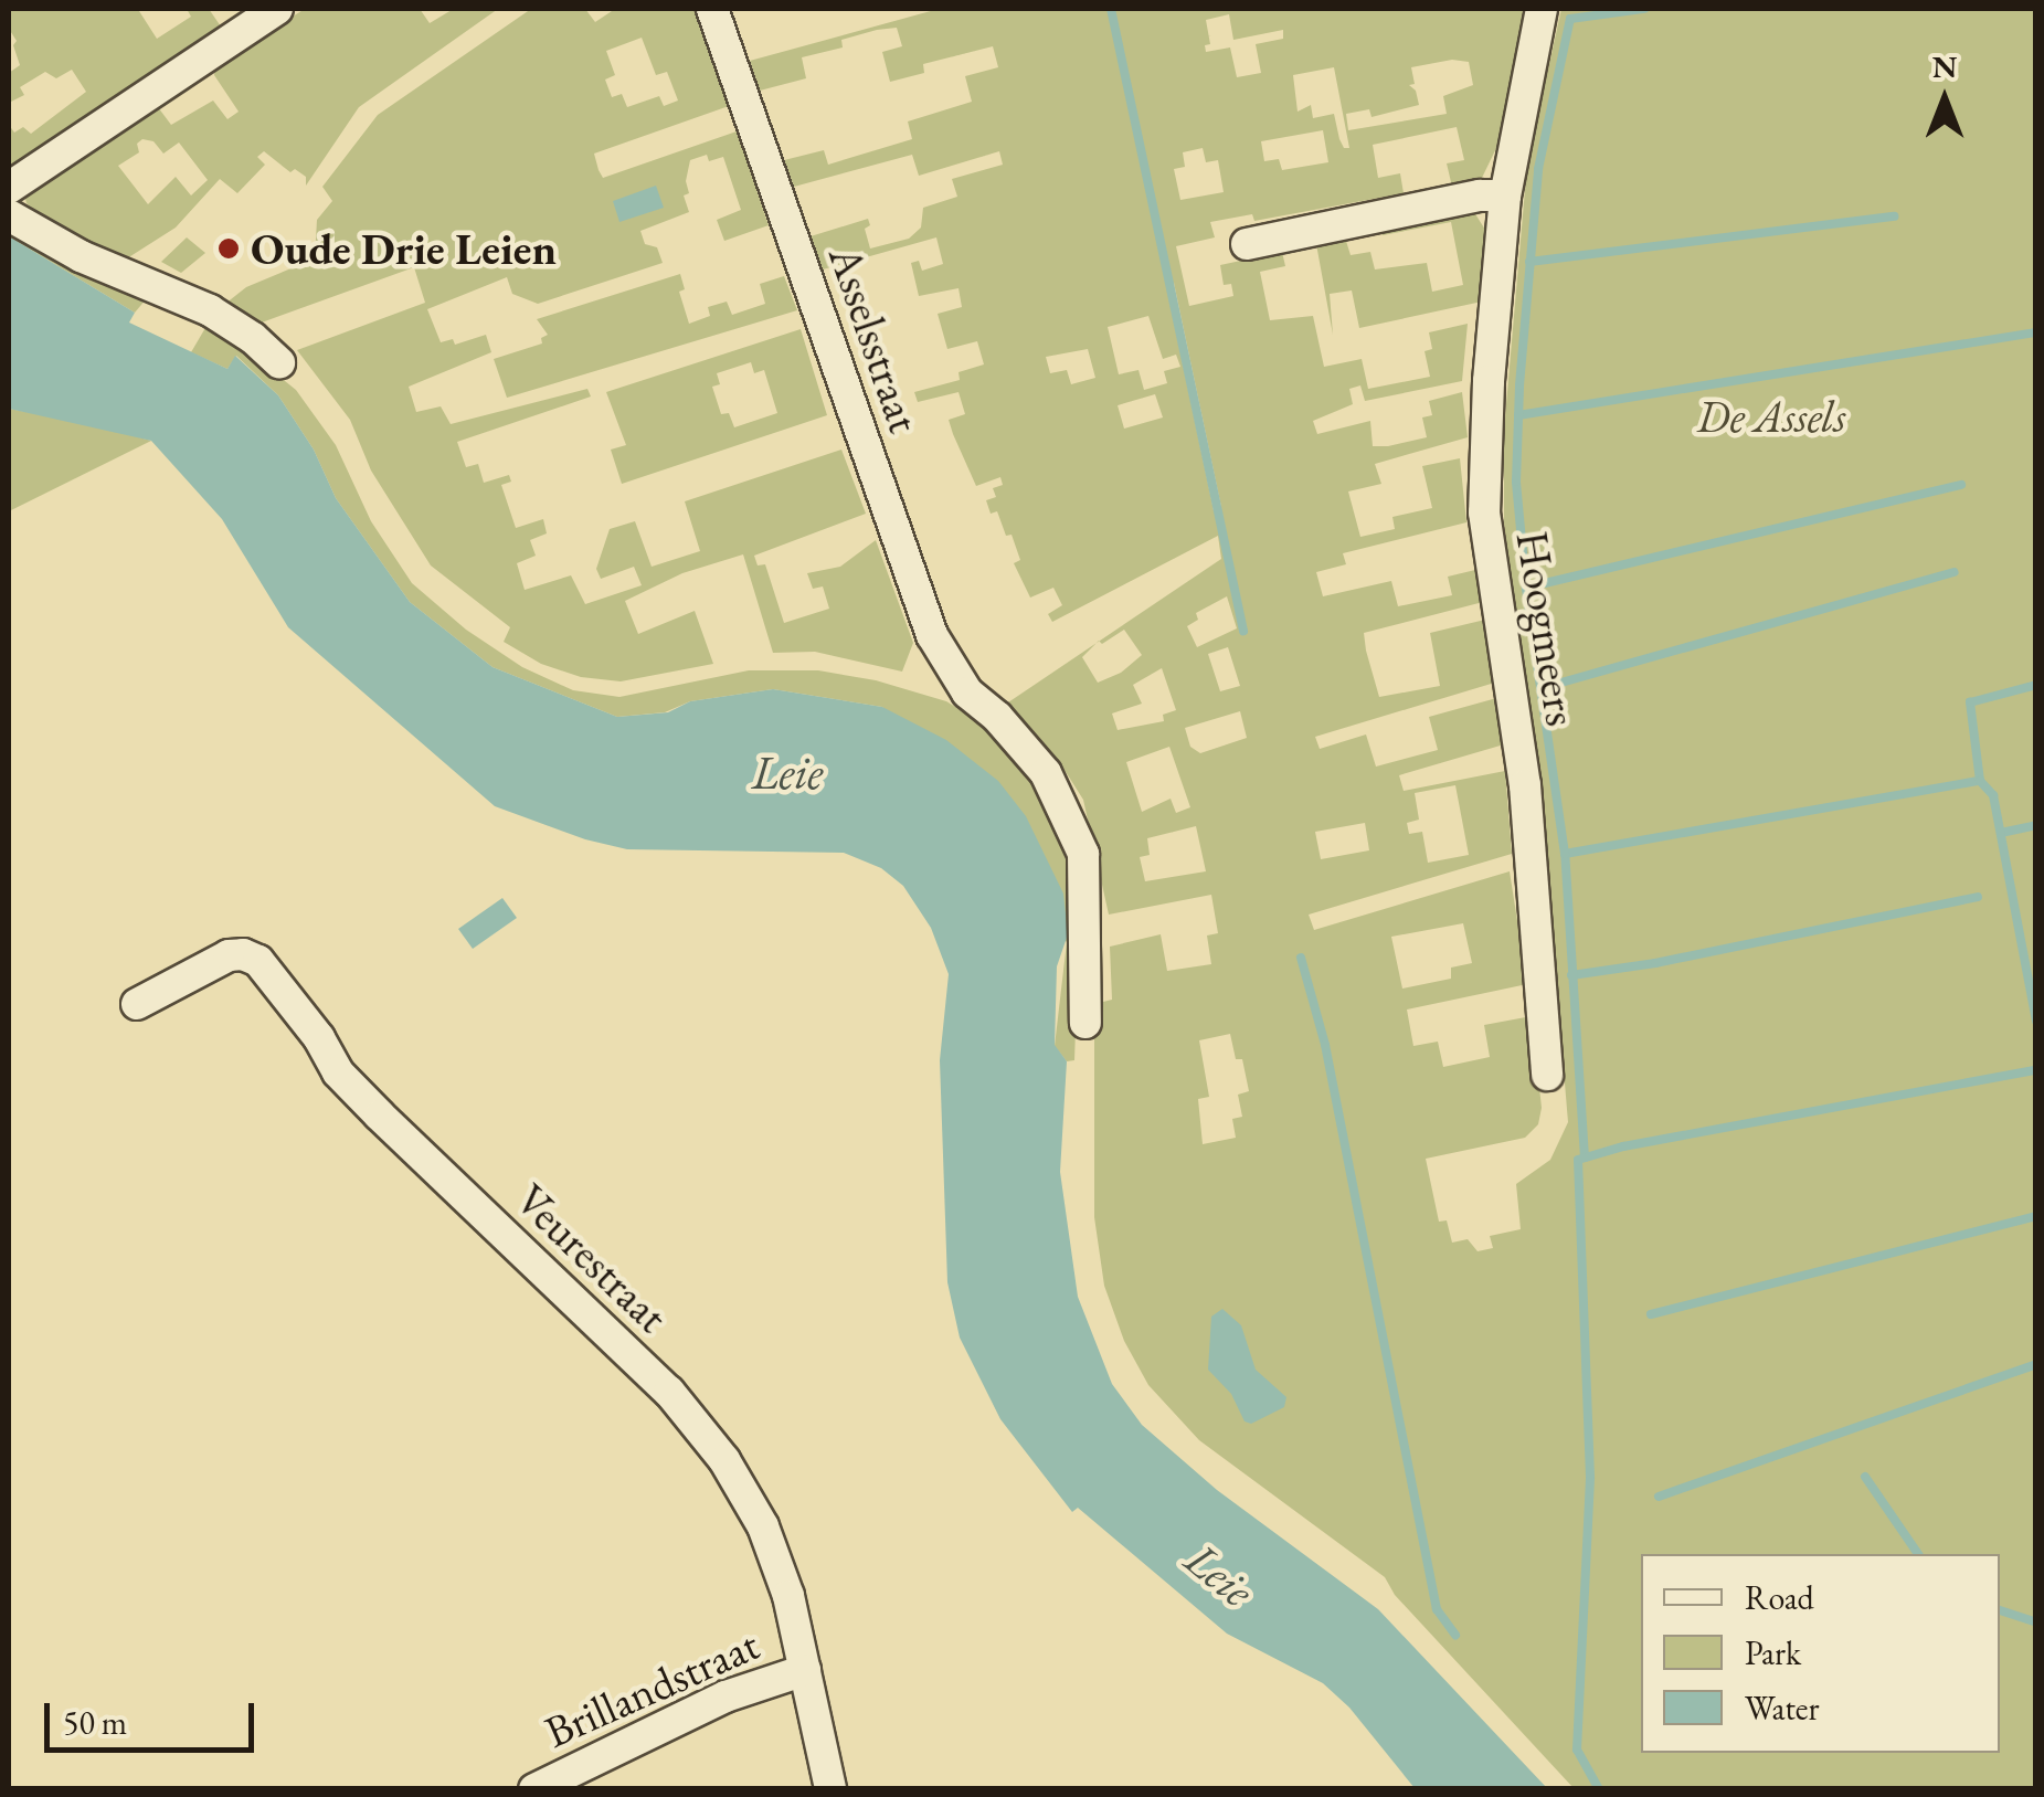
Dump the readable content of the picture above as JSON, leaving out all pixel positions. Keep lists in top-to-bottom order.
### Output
{
  "streets": {
    "street": [
      "Asselsstraat",
      "Hoogmeers",
      "Veurestraat",
      "Brillandstraat"
    ]
  },
  "crossings": [
    ["Veurestraat", "Brillandstraat"]
  ],
  "water": ["Leie"],
  "parks": ["De Assels"],
  "places": ["Oude Drie Leien"],
  "legend": ["Road", "Park", "Water"],
  "scale_bar": "50 m",
  "north": "top"
}
